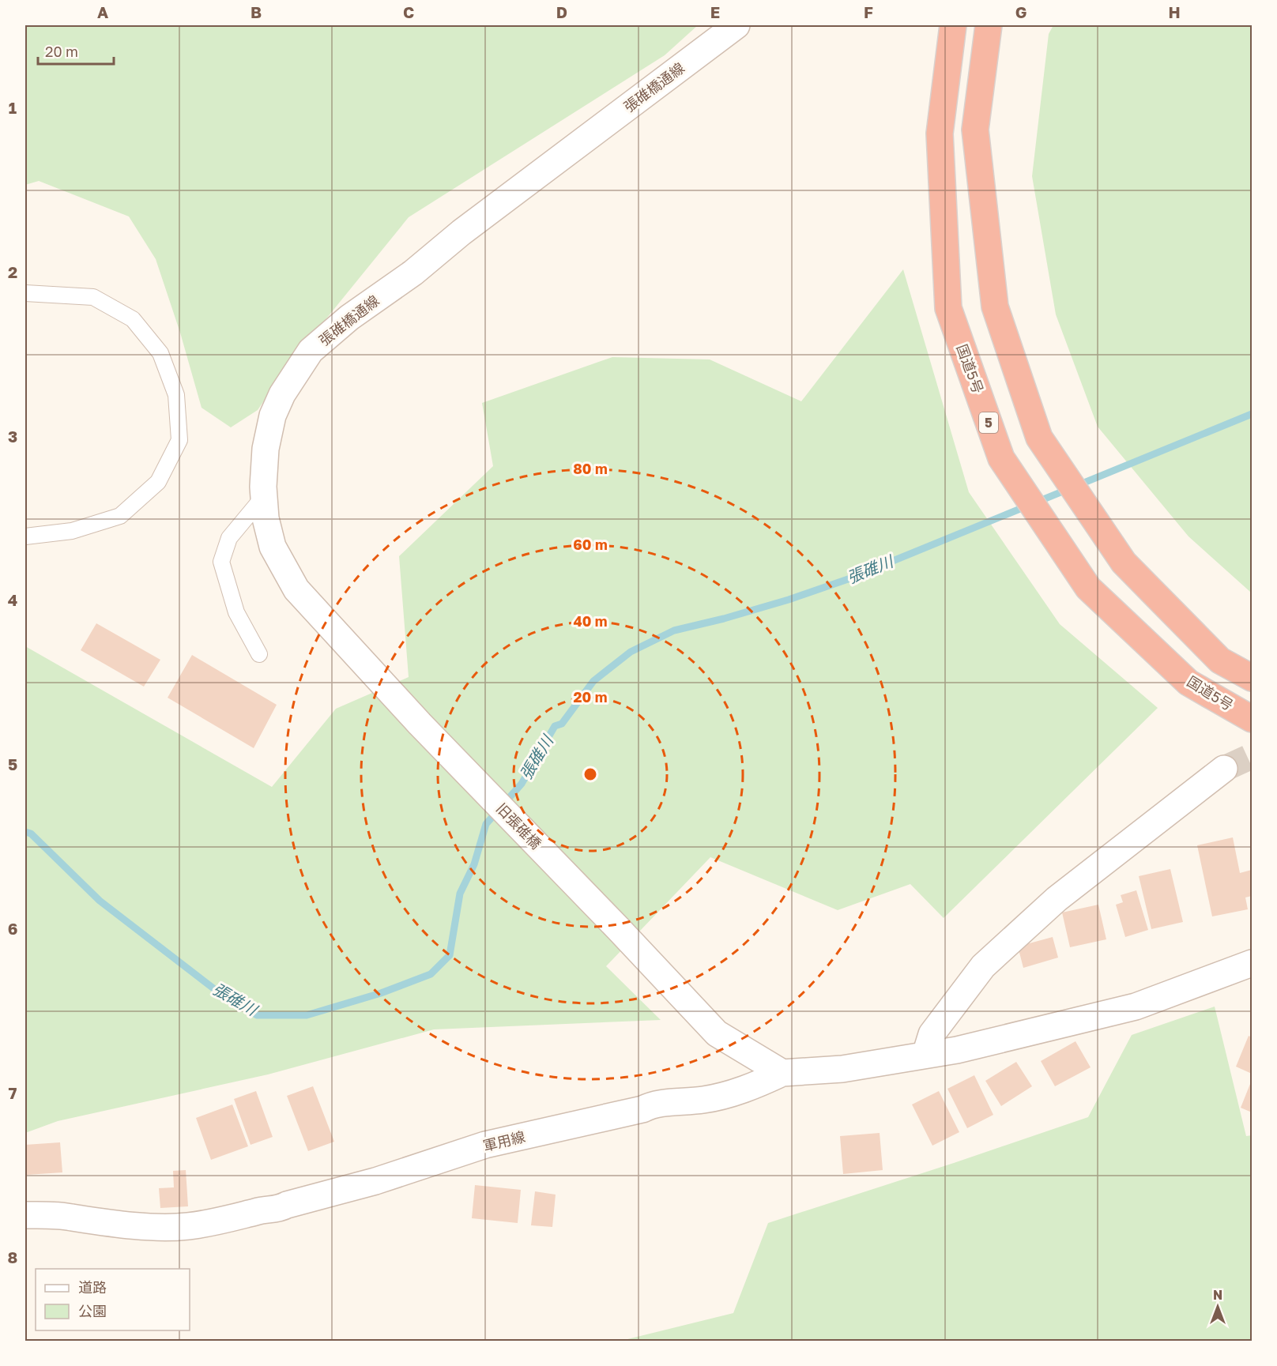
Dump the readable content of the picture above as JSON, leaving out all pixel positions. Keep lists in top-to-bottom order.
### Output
{
  "streets": {
    "highway": ["国道5号", "5"],
    "street": ["張碓橋通線", "旧張碓橋", "軍用線"]
  },
  "crossings": [
    ["張碓橋通線", "旧張碓橋"],
    ["旧張碓橋", "軍用線"]
  ],
  "water": ["張碓川"],
  "legend": ["道路", "公園"],
  "scale_bar": "20 m",
  "north": "top",
  "grid": {
    "columns": [
      "A",
      "B",
      "C",
      "D",
      "E",
      "F",
      "G",
      "H"
    ],
    "rows": [
      "1",
      "2",
      "3",
      "4",
      "5",
      "6",
      "7",
      "8"
    ]
  },
  "rings": [
    "80 m",
    "60 m",
    "40 m",
    "20 m"
  ]
}
